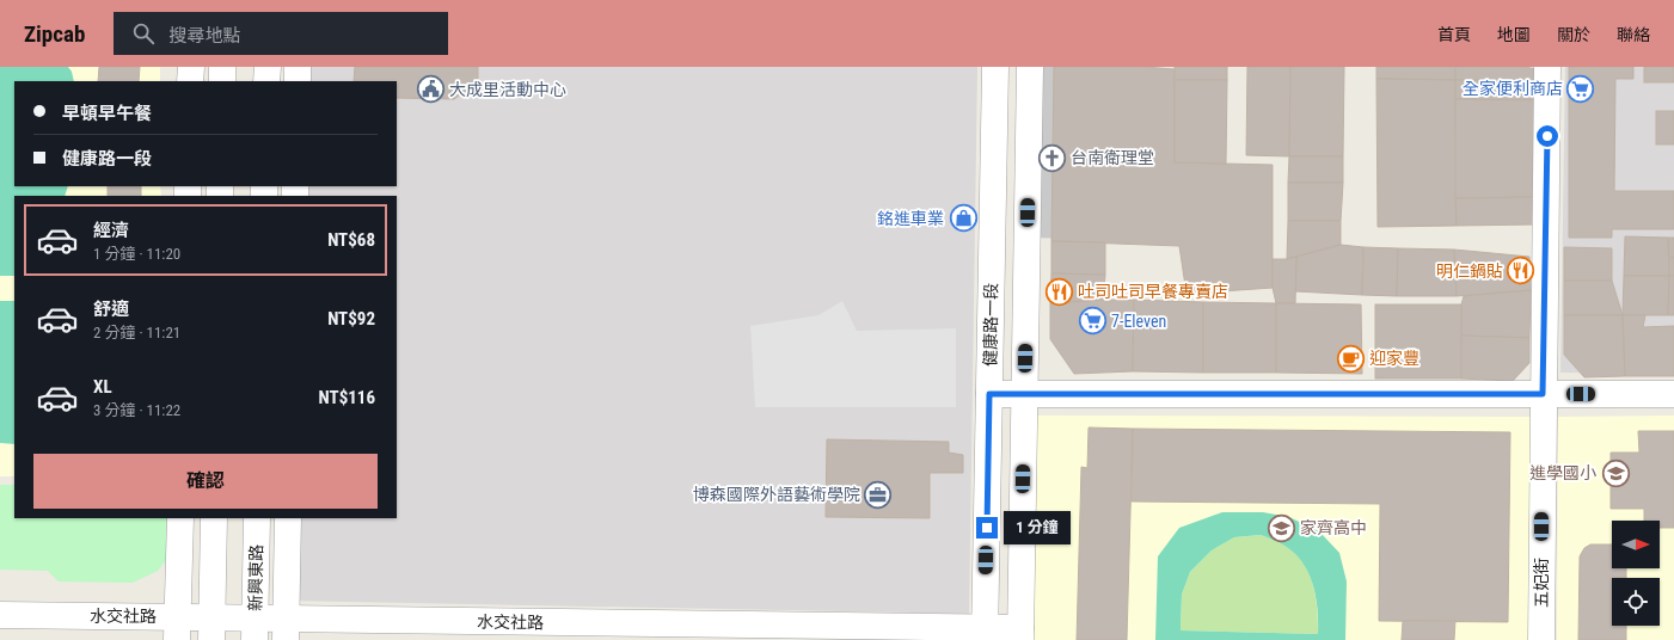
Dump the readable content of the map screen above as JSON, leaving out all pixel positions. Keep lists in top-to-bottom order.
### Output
{
  "streets": {
    "street": [
      "健康路一段",
      "新興東路",
      "五妃街",
      "水交社路"
    ]
  },
  "crossings": [
    ["健康路一段", "水交社路"],
    ["新興東路", "水交社路"]
  ],
  "places": {
    "supermarket": ["全家便利商店", "7-Eleven"],
    "public building": ["大成里活動中心"],
    "church": ["台南衛理堂"],
    "shop": ["銘進車業"],
    "restaurant": ["明仁鍋貼", "吐司吐司早餐專賣店"],
    "cafe": ["迎家豐"],
    "school or university": ["進學國小", "家齊高中"],
    "office": ["博森國際外語藝術學院"]
  },
  "north": "right",
  "page": {
    "header": "Zipcab",
    "search": "搜尋地點",
    "nav": [
      "首頁",
      "地圖",
      "關於",
      "聯絡"
    ],
    "banner": ["早頓早午餐", "健康路一段"],
    "list": [
      {
        "name": "經濟",
        "note": "1 分鐘 · 11:20",
        "value": "NT$68"
      },
      {
        "name": "舒適",
        "note": "2 分鐘 · 11:21",
        "value": "NT$92"
      },
      {
        "name": "XL",
        "note": "3 分鐘 · 11:22",
        "value": "NT$116"
      }
    ],
    "buttons": "確認",
    "bubble": "1 分鐘"
  }
}
